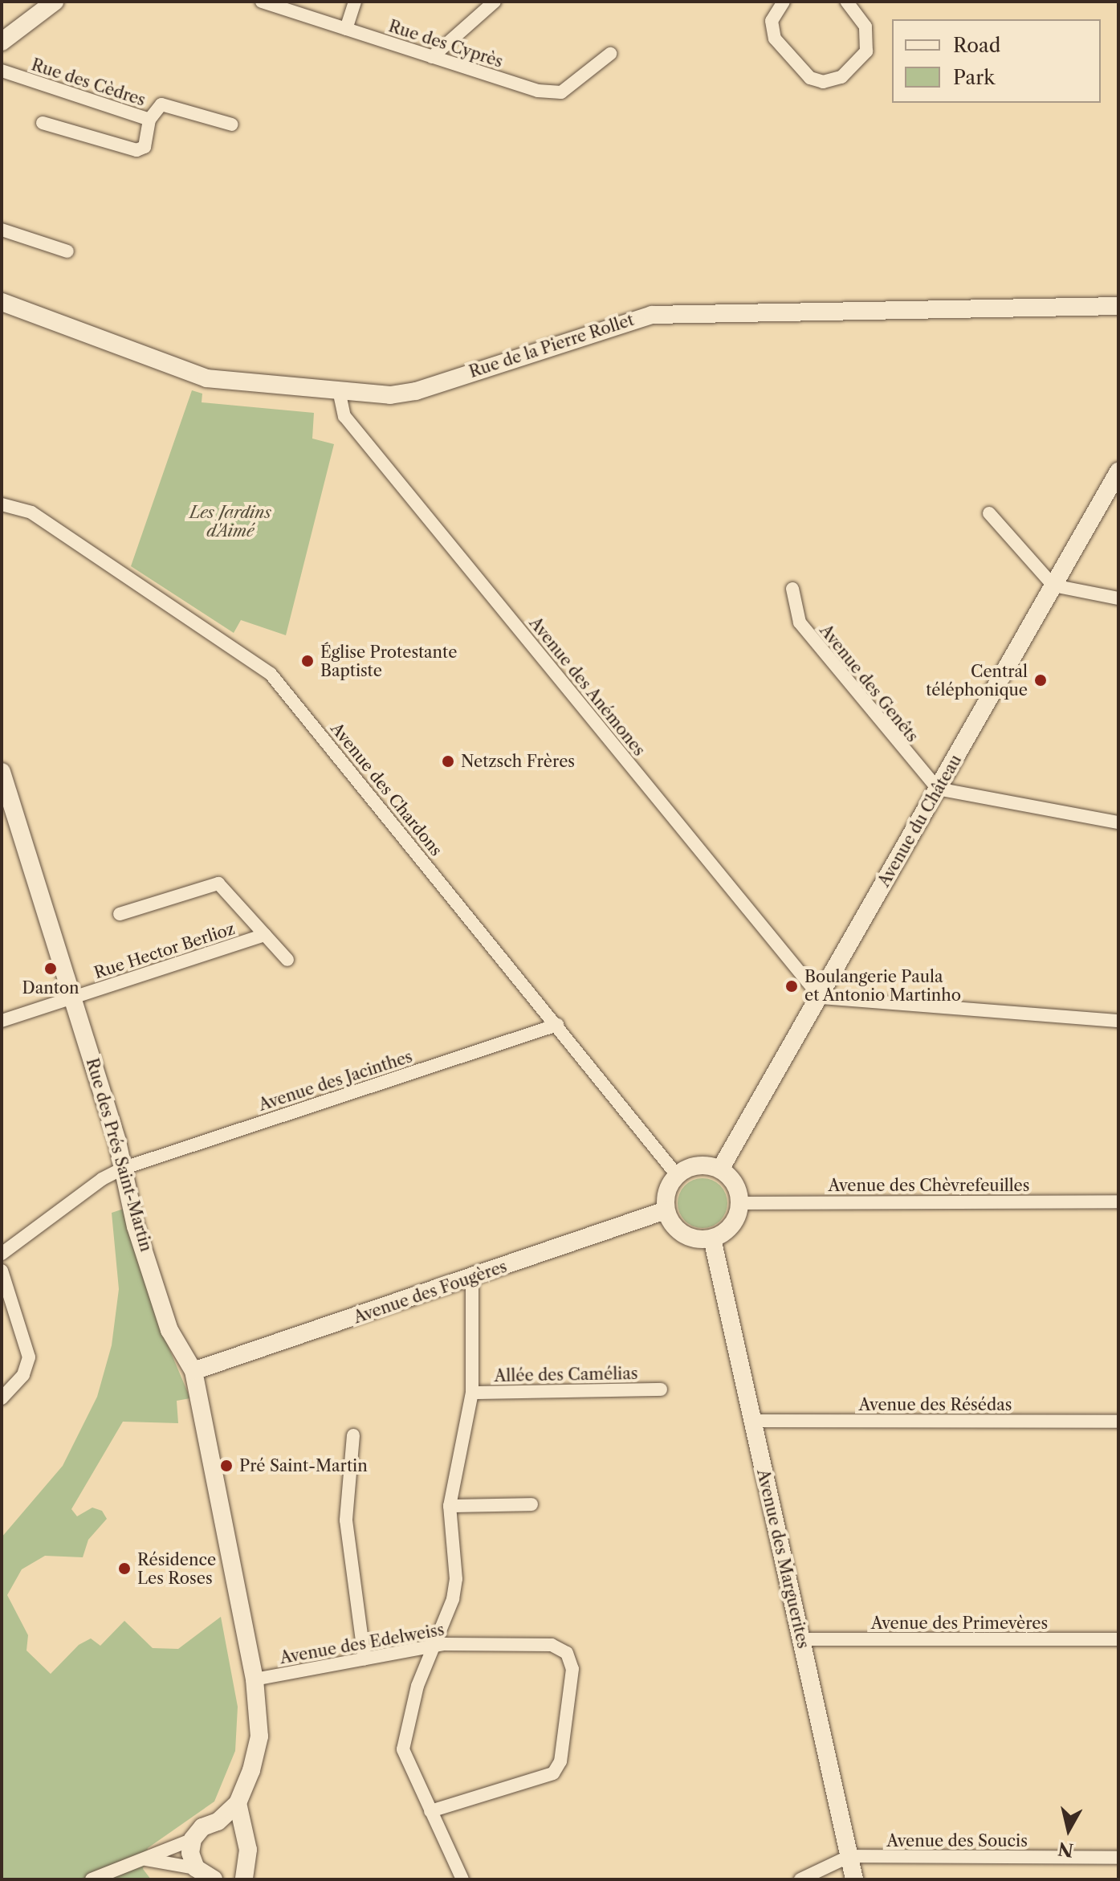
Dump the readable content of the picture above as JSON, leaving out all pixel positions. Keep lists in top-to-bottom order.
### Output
{
  "streets": {
    "street": [
      "Rue des Cyprès",
      "Rue des Cèdres",
      "Rue de la Pierre Rollet",
      "Avenue des Genêts",
      "Avenue des Anémones",
      "Avenue des Chardons",
      "Avenue du Château",
      "Rue Hector Berlioz",
      "Avenue des Jacinthes",
      "Rue des Prés Saint-Martin",
      "Avenue des Chèvrefeuilles",
      "Avenue des Fougères",
      "Allée des Camélias",
      "Avenue des Résédas",
      "Avenue des Marguerites",
      "Avenue des Primevères",
      "Avenue des Edelweiss",
      "Avenue des Soucis"
    ]
  },
  "crossings": [
    ["Rue de la Pierre Rollet", "Avenue des Anémones"],
    ["Avenue des Genêts", "Avenue du Château"],
    ["Avenue des Anémones", "Avenue du Château"],
    ["Avenue des Chardons", "Avenue du Château"],
    ["Avenue des Chardons", "Avenue des Jacinthes"],
    ["Avenue des Chardons", "Avenue des Chèvrefeuilles"],
    ["Avenue des Chardons", "Avenue des Fougères"],
    ["Avenue des Chardons", "Avenue des Marguerites"],
    ["Avenue du Château", "Avenue des Chèvrefeuilles"],
    ["Avenue du Château", "Avenue des Fougères"],
    ["Avenue du Château", "Avenue des Marguerites"],
    ["Rue Hector Berlioz", "Rue des Prés Saint-Martin"],
    ["Avenue des Jacinthes", "Rue des Prés Saint-Martin"],
    ["Rue des Prés Saint-Martin", "Avenue des Fougères"],
    ["Rue des Prés Saint-Martin", "Avenue des Edelweiss"],
    ["Avenue des Chèvrefeuilles", "Avenue des Fougères"],
    ["Avenue des Chèvrefeuilles", "Avenue des Marguerites"],
    ["Avenue des Fougères", "Avenue des Marguerites"],
    ["Avenue des Résédas", "Avenue des Marguerites"],
    ["Avenue des Marguerites", "Avenue des Primevères"],
    ["Avenue des Marguerites", "Avenue des Soucis"]
  ],
  "parks": ["Les Jardins d'Aimé"],
  "places": [
    "Église Protestante Baptiste",
    "Central téléphonique",
    "Netzsch Frères",
    "Danton",
    "Boulangerie Paula et Antonio Martinho",
    "Pré Saint-Martin",
    "Résidence Les Roses"
  ],
  "legend": ["Road", "Park"],
  "north": "bottom"
}
